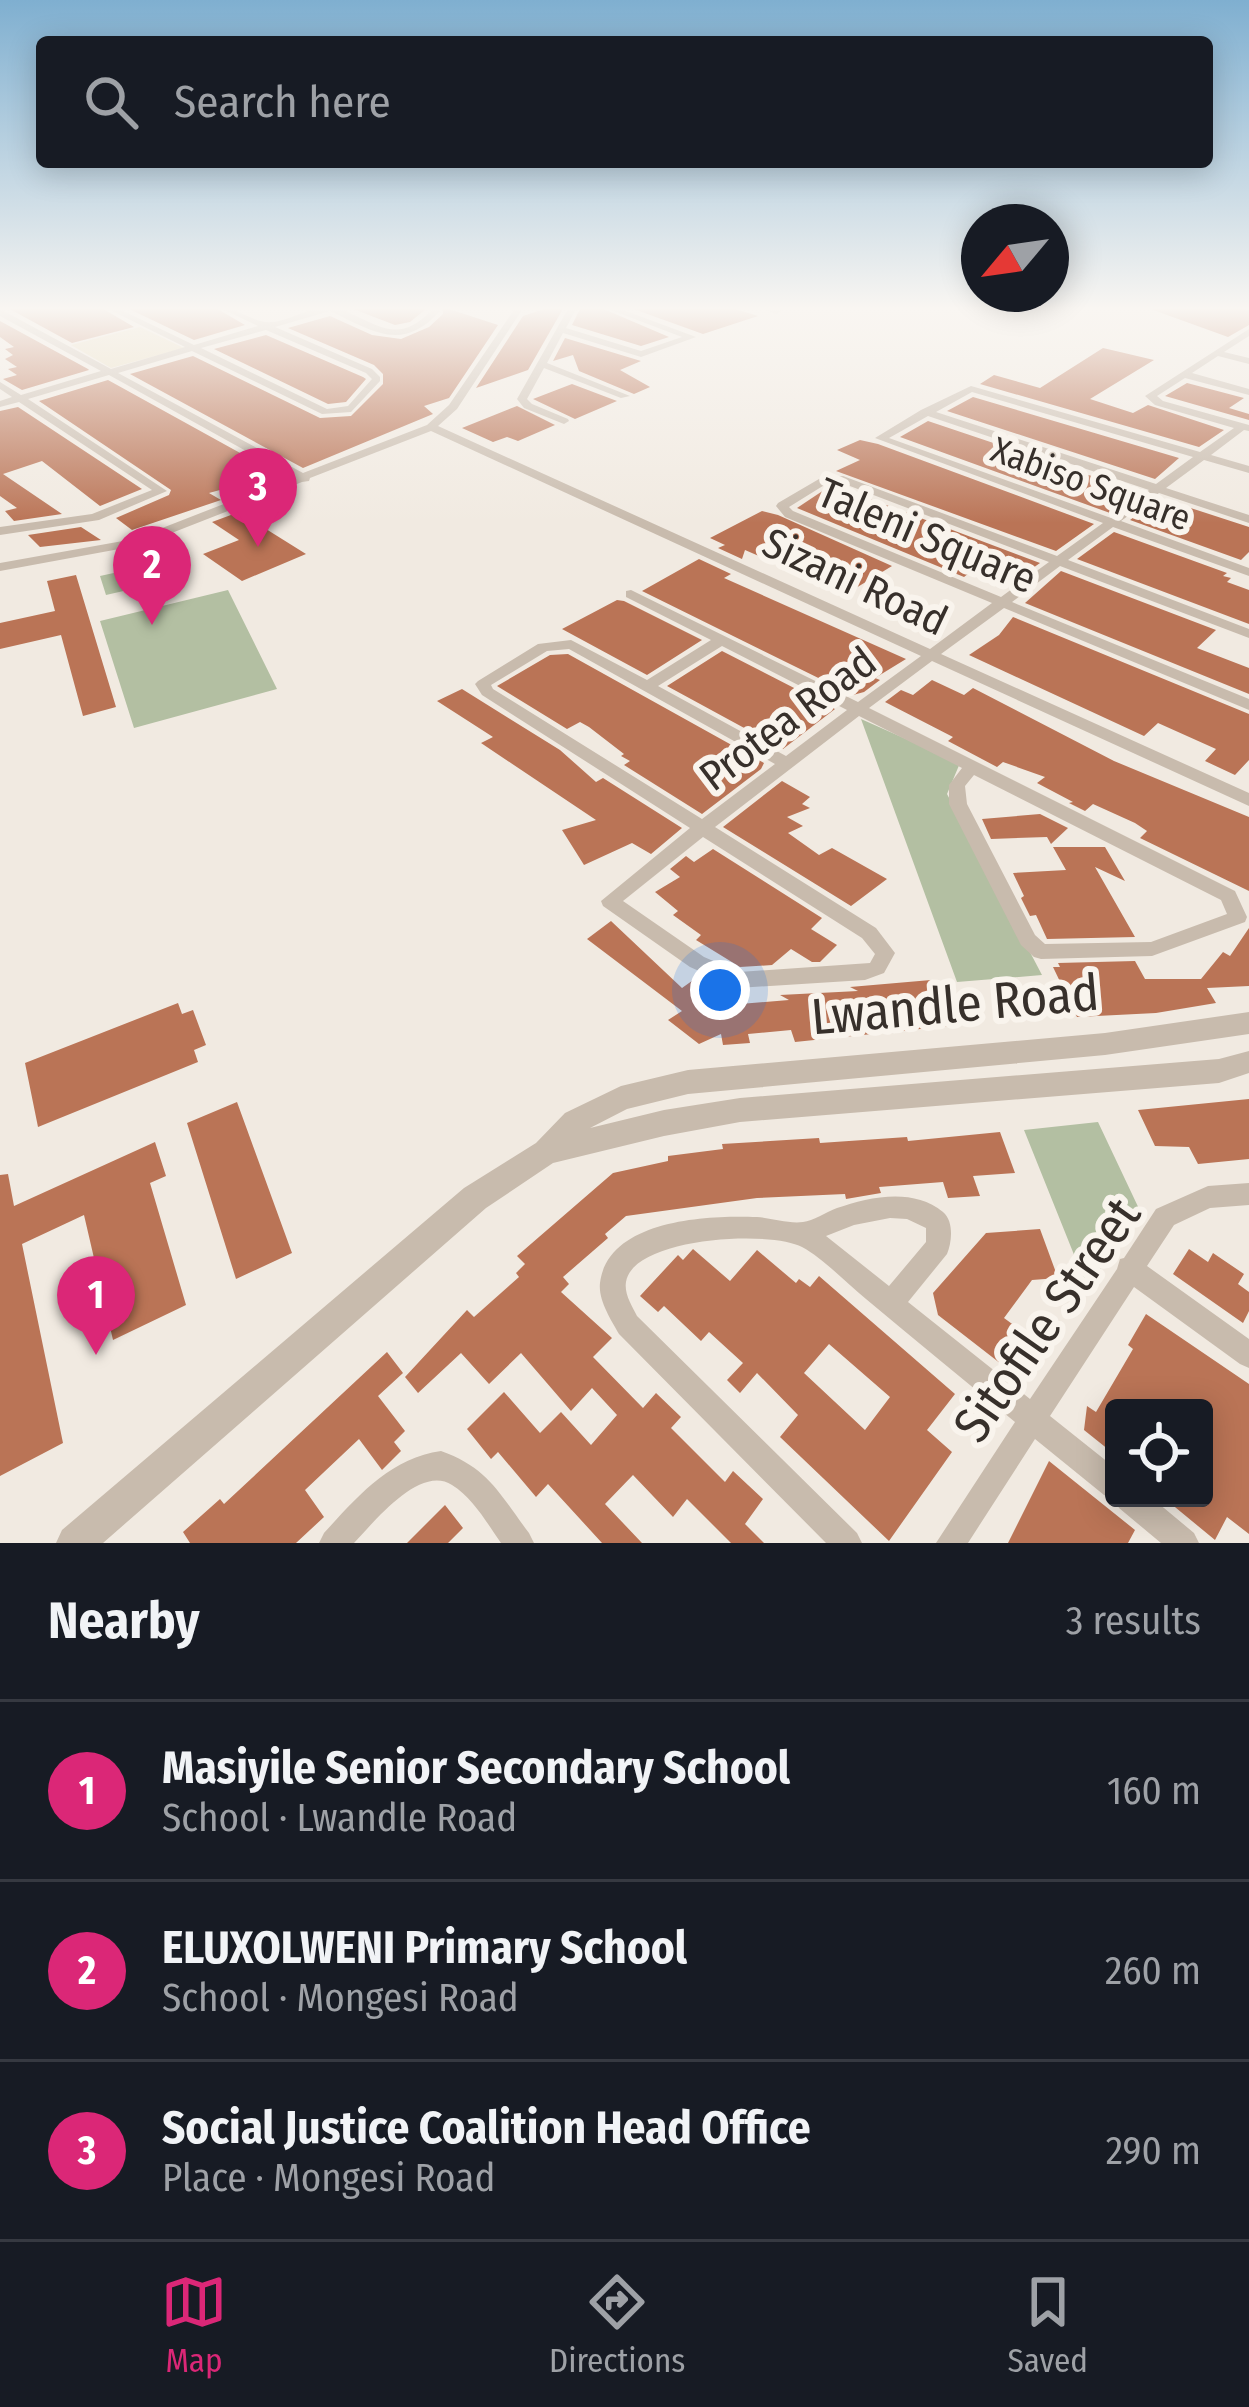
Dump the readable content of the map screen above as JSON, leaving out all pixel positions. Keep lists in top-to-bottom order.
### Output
{
  "streets": {
    "street": [
      "Xabiso Square",
      "Taleni Square",
      "Sizani Road",
      "Protea Road",
      "Lwandle Road",
      "Sitofile Street"
    ]
  },
  "crossings": [
    ["Xabiso Square", "Protea Road"],
    ["Taleni Square", "Protea Road"],
    ["Sizani Road", "Protea Road"]
  ],
  "north": "bottom left",
  "page": {
    "search": "Search here",
    "pins": ["3", "2", "1"],
    "heading": ["Nearby", "3 results"],
    "list": [
      {
        "mark": "1",
        "name": "Masiyile Senior Secondary School",
        "note": "School · Lwandle Road",
        "value": "160 m"
      },
      {
        "mark": "2",
        "name": "ELUXOLWENI Primary School",
        "note": "School · Mongesi Road",
        "value": "260 m"
      },
      {
        "mark": "3",
        "name": "Social Justice Coalition Head Office",
        "note": "Place · Mongesi Road",
        "value": "290 m"
      }
    ],
    "nav": ["Map", "Directions", "Saved"]
  }
}
